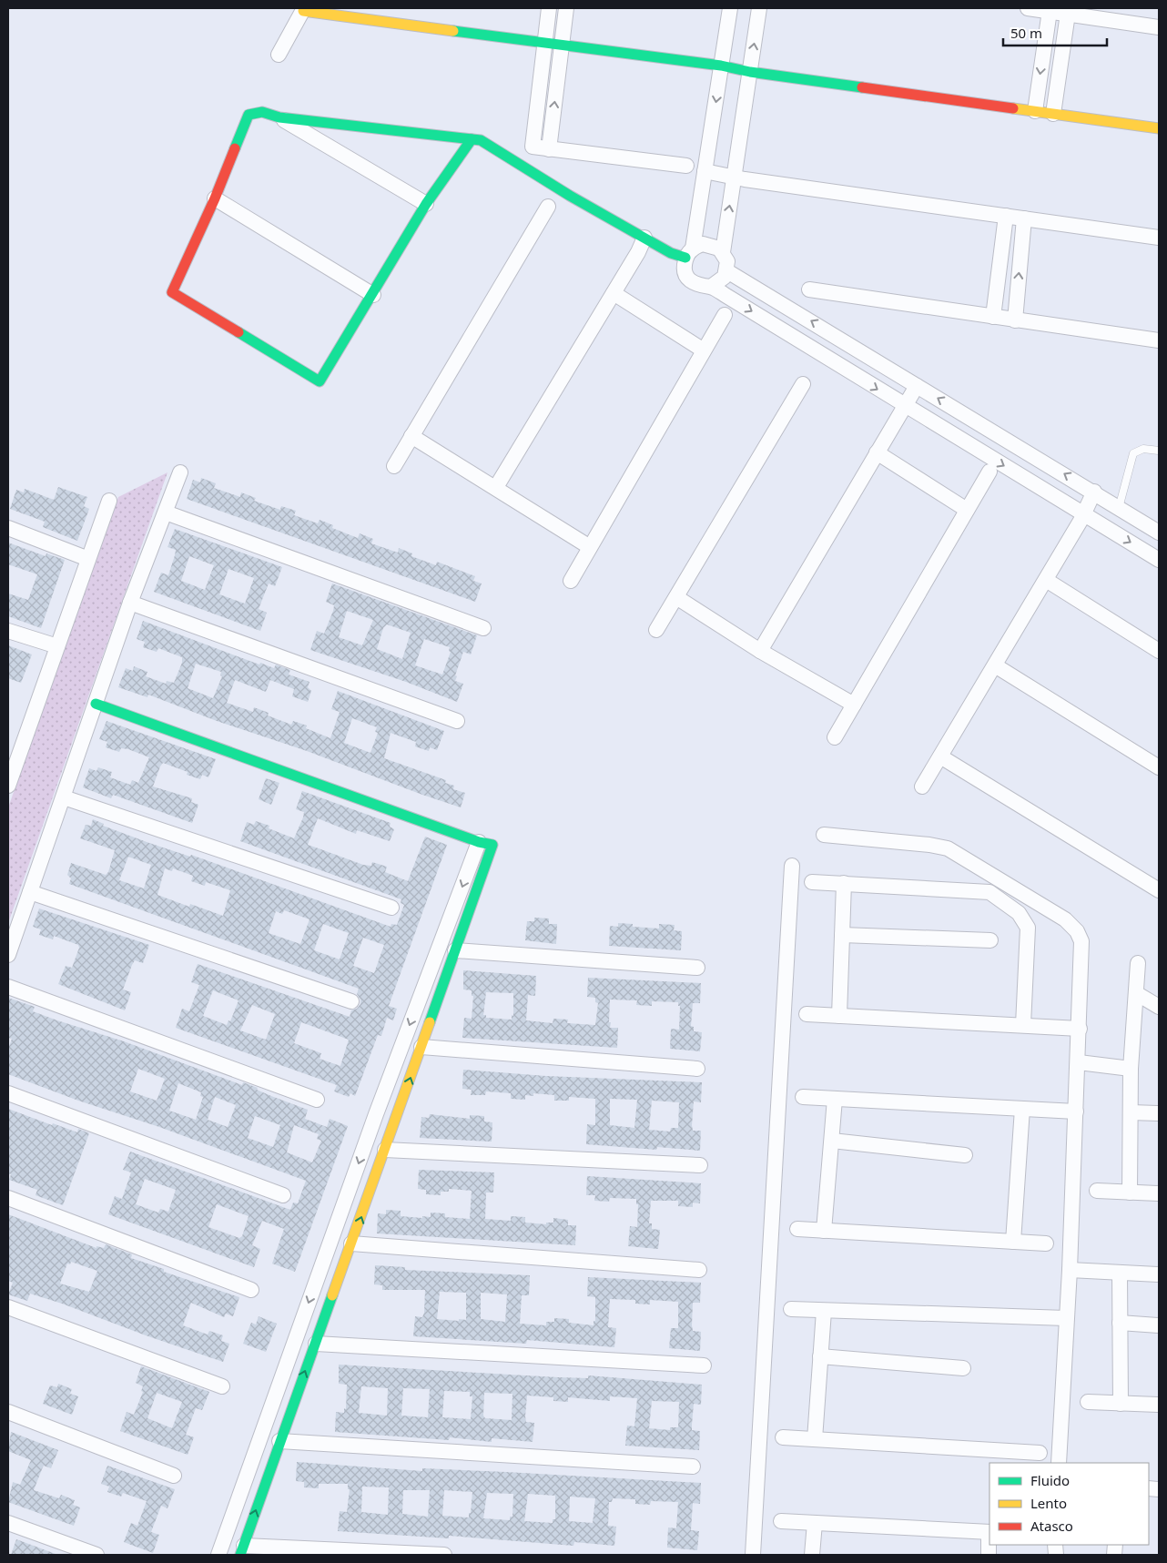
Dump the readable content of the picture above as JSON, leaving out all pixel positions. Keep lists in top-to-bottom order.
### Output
{
  "legend": ["Fluido", "Lento", "Atasco"],
  "scale_bar": "50 m"
}
